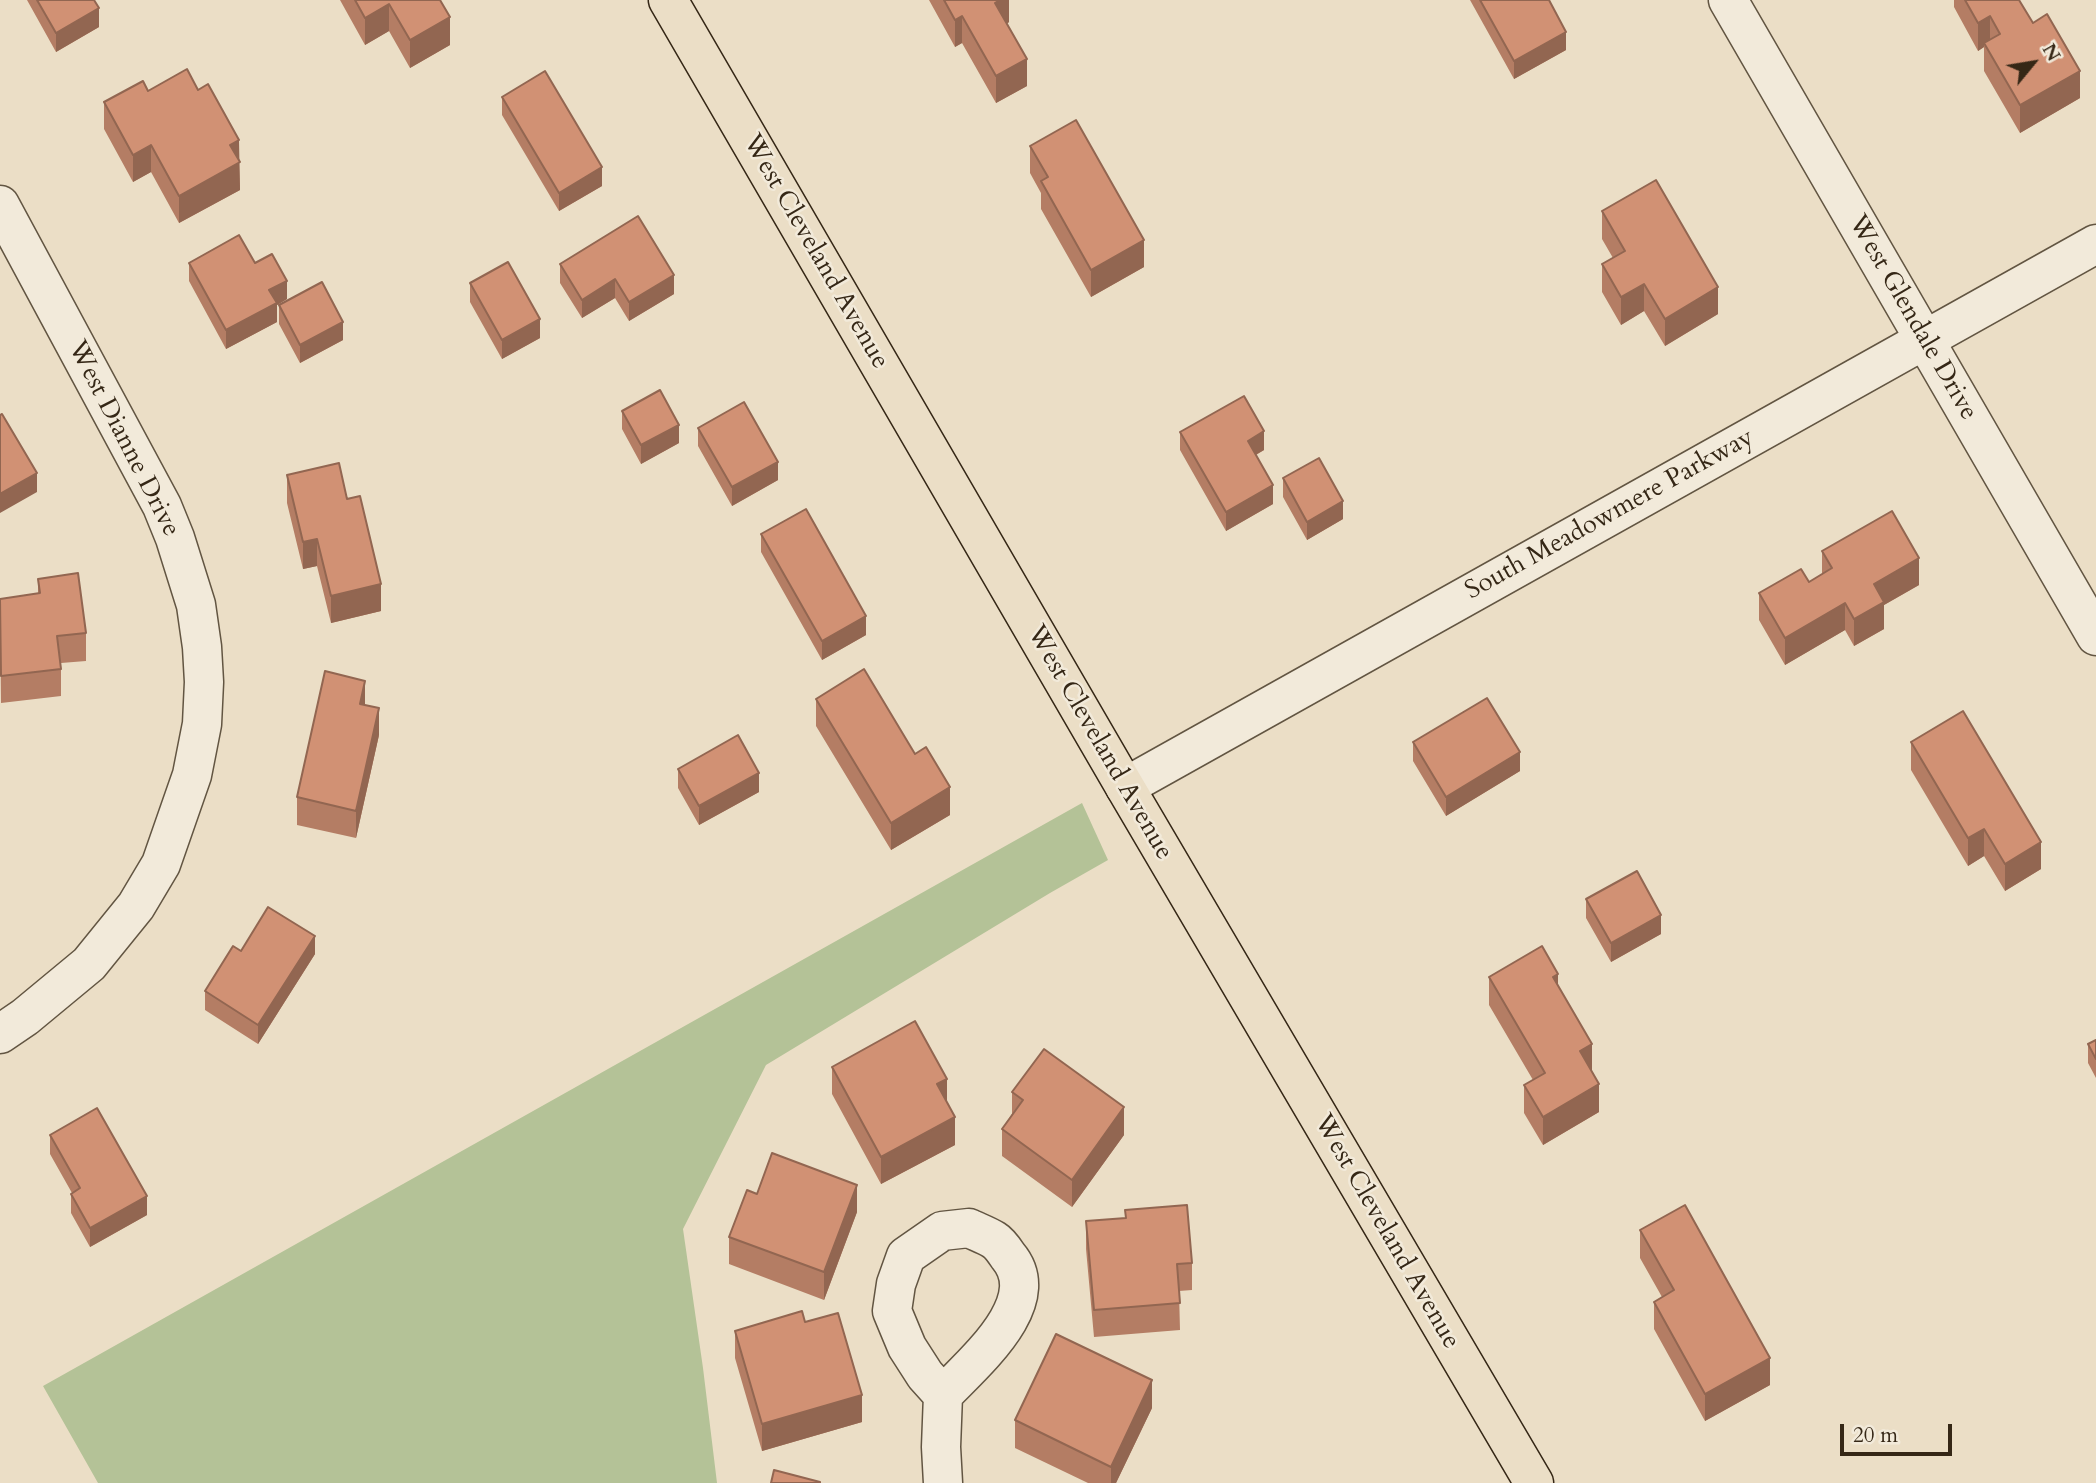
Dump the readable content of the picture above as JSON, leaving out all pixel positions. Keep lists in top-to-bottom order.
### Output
{
  "streets": {
    "main road": ["West Cleveland Avenue"],
    "street": ["West Glendale Drive", "West Dianne Drive", "South Meadowmere Parkway"]
  },
  "crossings": [
    ["West Cleveland Avenue", "South Meadowmere Parkway"],
    ["West Glendale Drive", "South Meadowmere Parkway"]
  ],
  "scale_bar": "20 m",
  "north": "top right"
}
